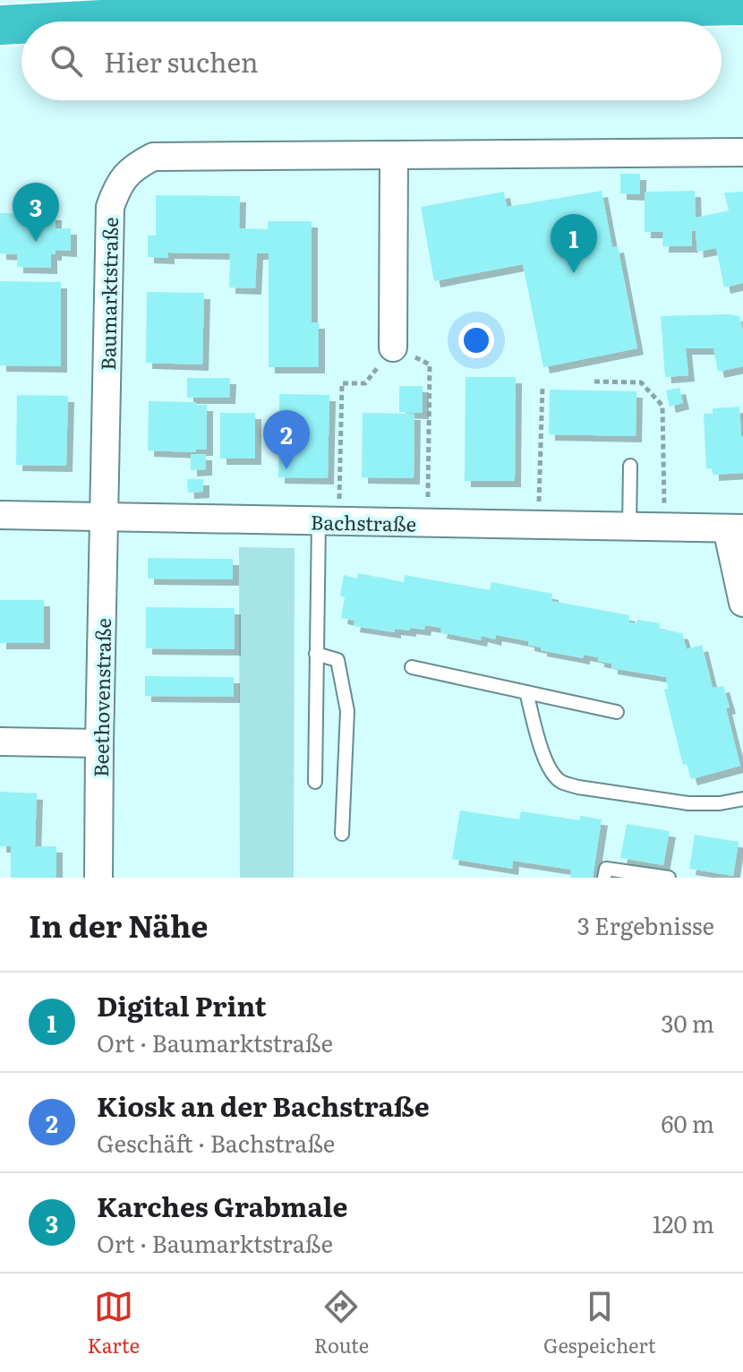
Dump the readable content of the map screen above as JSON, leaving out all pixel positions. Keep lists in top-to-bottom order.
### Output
{
  "streets": {
    "street": ["Baumarktstraße", "Bachstraße", "Beethovenstraße"]
  },
  "crossings": [
    ["Baumarktstraße", "Bachstraße"],
    ["Baumarktstraße", "Beethovenstraße"],
    ["Bachstraße", "Beethovenstraße"]
  ],
  "page": {
    "search": "Hier suchen",
    "pins": ["3", "1", "2"],
    "heading": ["In der Nähe", "3 Ergebnisse"],
    "list": [
      {
        "mark": "1",
        "name": "Digital Print",
        "note": "Ort · Baumarktstraße",
        "value": "30 m"
      },
      {
        "mark": "2",
        "name": "Kiosk an der Bachstraße",
        "note": "Geschäft · Bachstraße",
        "value": "60 m"
      },
      {
        "mark": "3",
        "name": "Karches Grabmale",
        "note": "Ort · Baumarktstraße",
        "value": "120 m"
      }
    ],
    "nav": ["Karte", "Route", "Gespeichert"]
  }
}
